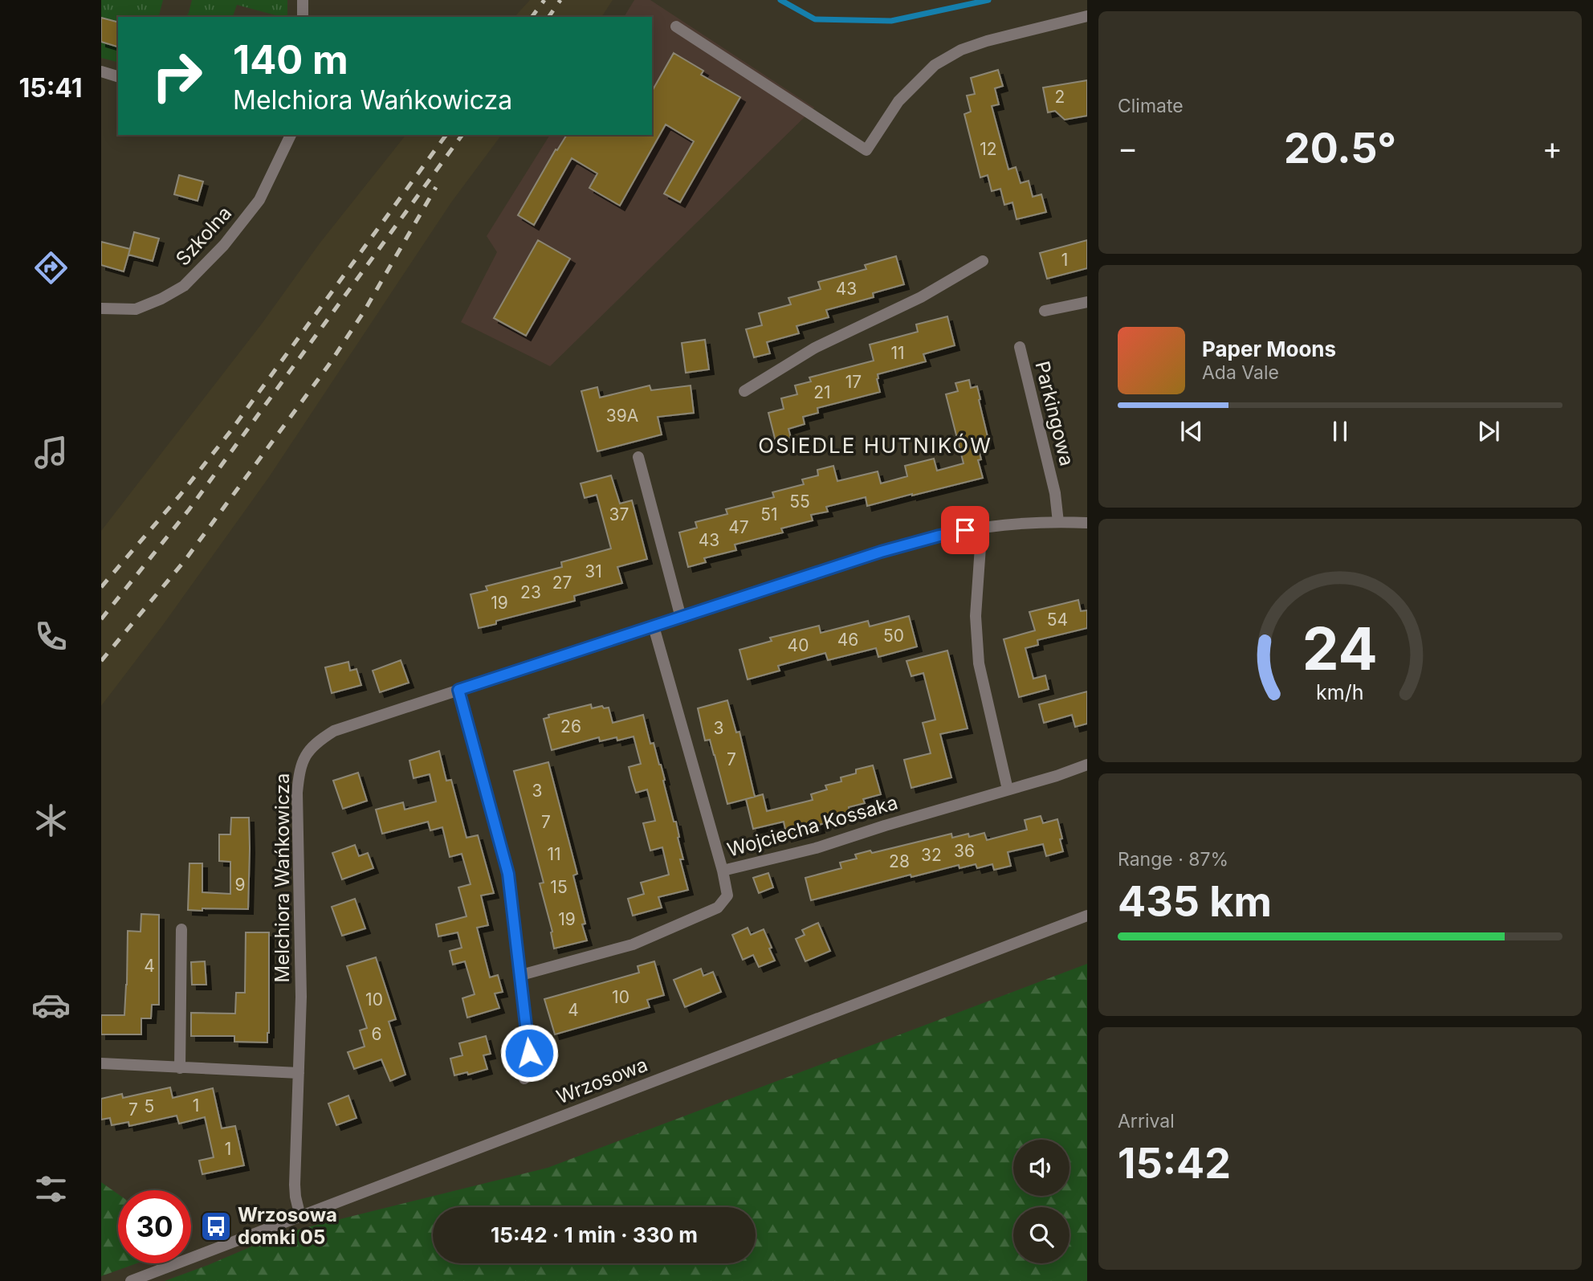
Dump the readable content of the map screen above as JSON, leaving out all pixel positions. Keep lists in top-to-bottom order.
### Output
{
  "streets": {
    "street": [
      "Szkolna",
      "Parkingowa",
      "Wojciecha Kossaka",
      "Melchiora Wańkowicza",
      "Wrzosowa"
    ]
  },
  "crossings": [
    ["Parkingowa", "Melchiora Wańkowicza"],
    ["Melchiora Wańkowicza", "Wrzosowa"]
  ],
  "districts": ["OSIEDLE HUTNIKÓW"],
  "places": {
    "bus stop": ["Wrzosowa domki 05"]
  },
  "house_numbers": [
    "2",
    "12",
    "1",
    "43",
    "11",
    "17",
    "21",
    "39A",
    "55",
    "37",
    "51",
    "47",
    "43",
    "31",
    "27",
    "23",
    "19",
    "54",
    "50",
    "46",
    "40",
    "26",
    "3",
    "7",
    "3",
    "7",
    "36",
    "11",
    "32",
    "28",
    "9",
    "15",
    "19",
    "4",
    "10",
    "10",
    "4",
    "6",
    "1",
    "5",
    "7",
    "1"
  ],
  "page": {
    "tabs": "15:41",
    "tile": [
      "Climate",
      ["Range · 87%", "435 km"],
      ["Arrival", "15:42"]
    ],
    "turn": ["140 m", "Melchiora Wańkowicza"],
    "heat": ["−", "20.5°", "+"],
    "song": ["Paper Moons", "Ada Vale"],
    "limit": "30",
    "trip": "15:42 · 1 min · 330 m",
    "gauge": ["24", "km/h"]
  }
}
